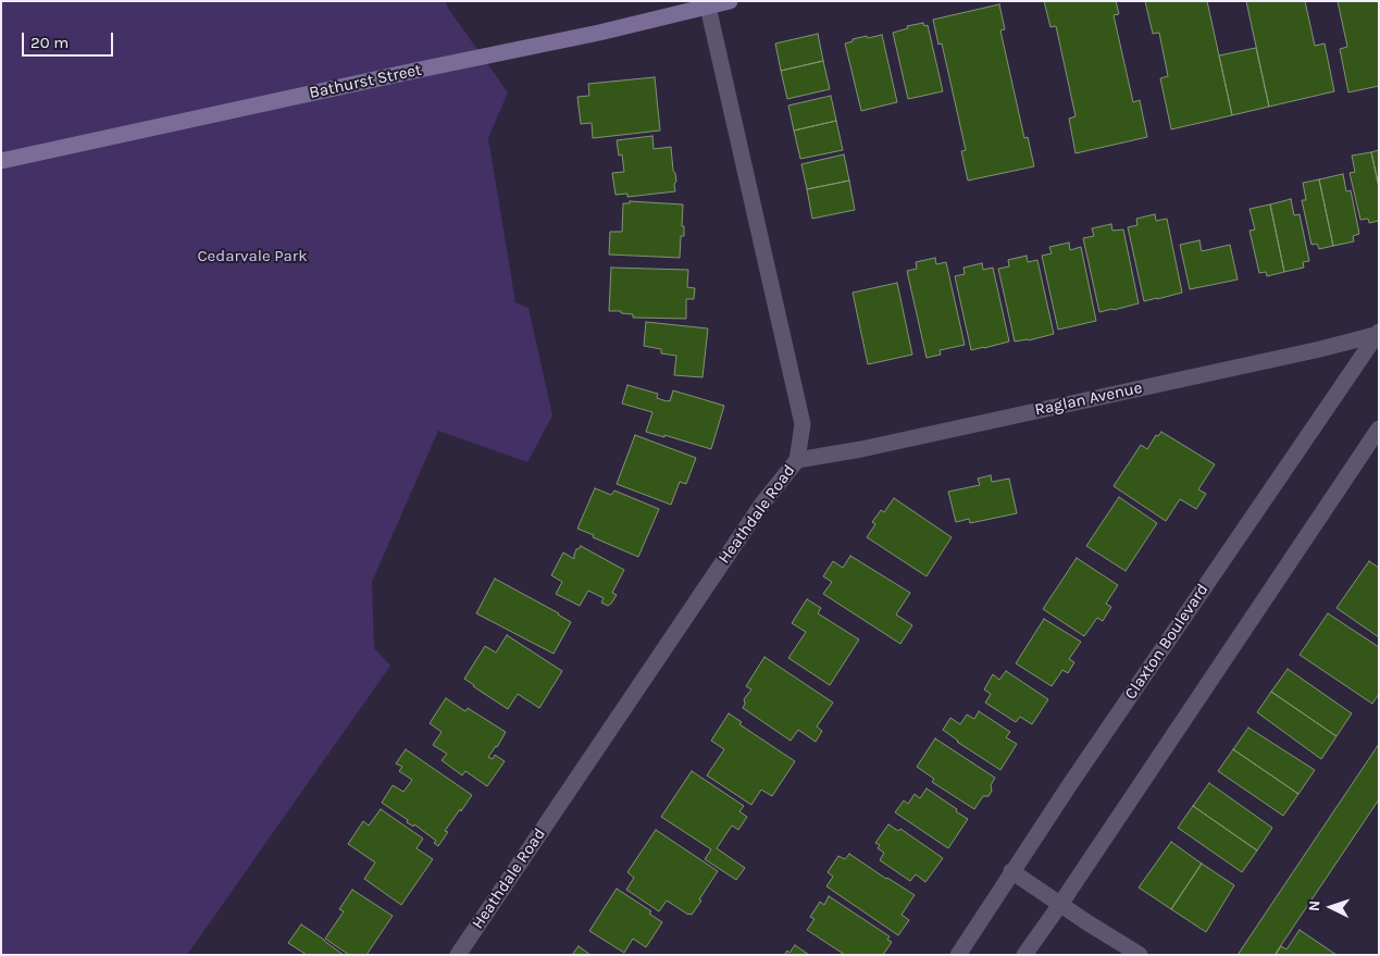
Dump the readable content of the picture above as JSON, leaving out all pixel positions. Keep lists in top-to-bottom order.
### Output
{
  "streets": {
    "main road": ["Bathurst Street"],
    "street": ["Raglan Avenue", "Heathdale Road", "Claxton Boulevard"]
  },
  "crossings": [
    ["Bathurst Street", "Heathdale Road"],
    ["Raglan Avenue", "Heathdale Road"],
    ["Raglan Avenue", "Claxton Boulevard"]
  ],
  "parks": ["Cedarvale Park"],
  "scale_bar": "20 m",
  "north": "left"
}
